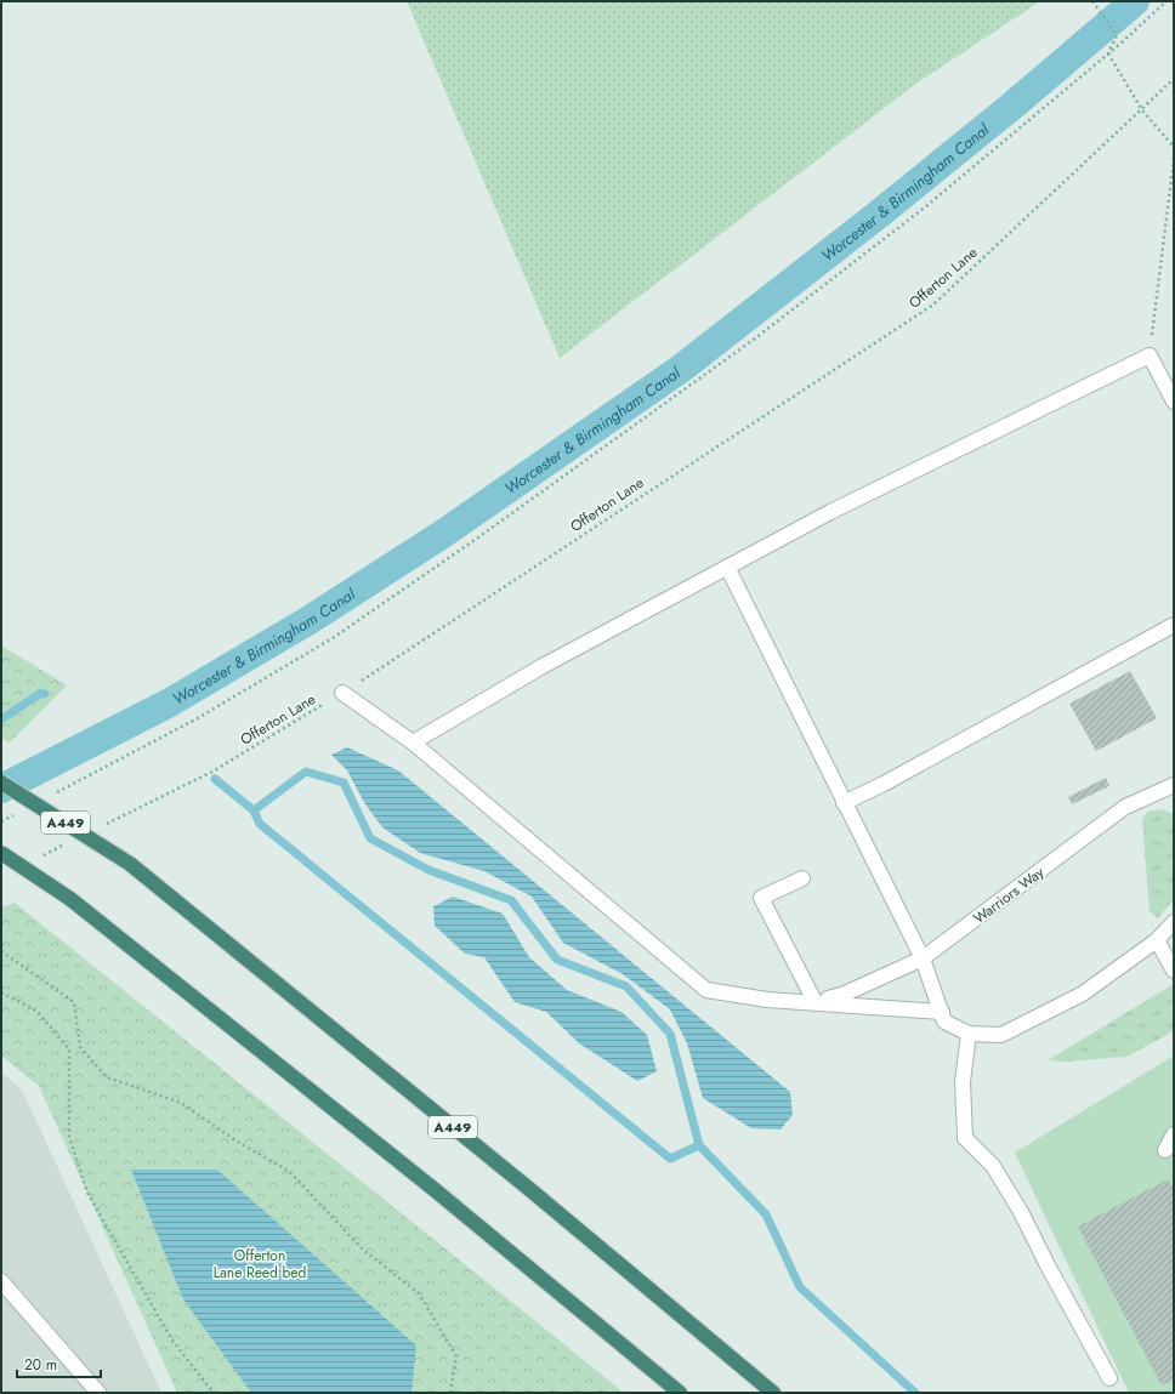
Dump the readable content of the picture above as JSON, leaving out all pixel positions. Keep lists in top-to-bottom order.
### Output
{
  "streets": {
    "highway": ["A449"],
    "street": ["Warriors Way"],
    "path": ["Offerton Lane"]
  },
  "water": ["Worcester & Birmingham Canal"],
  "parks": ["Offerton Lane Reed bed"],
  "scale_bar": "20 m"
}
